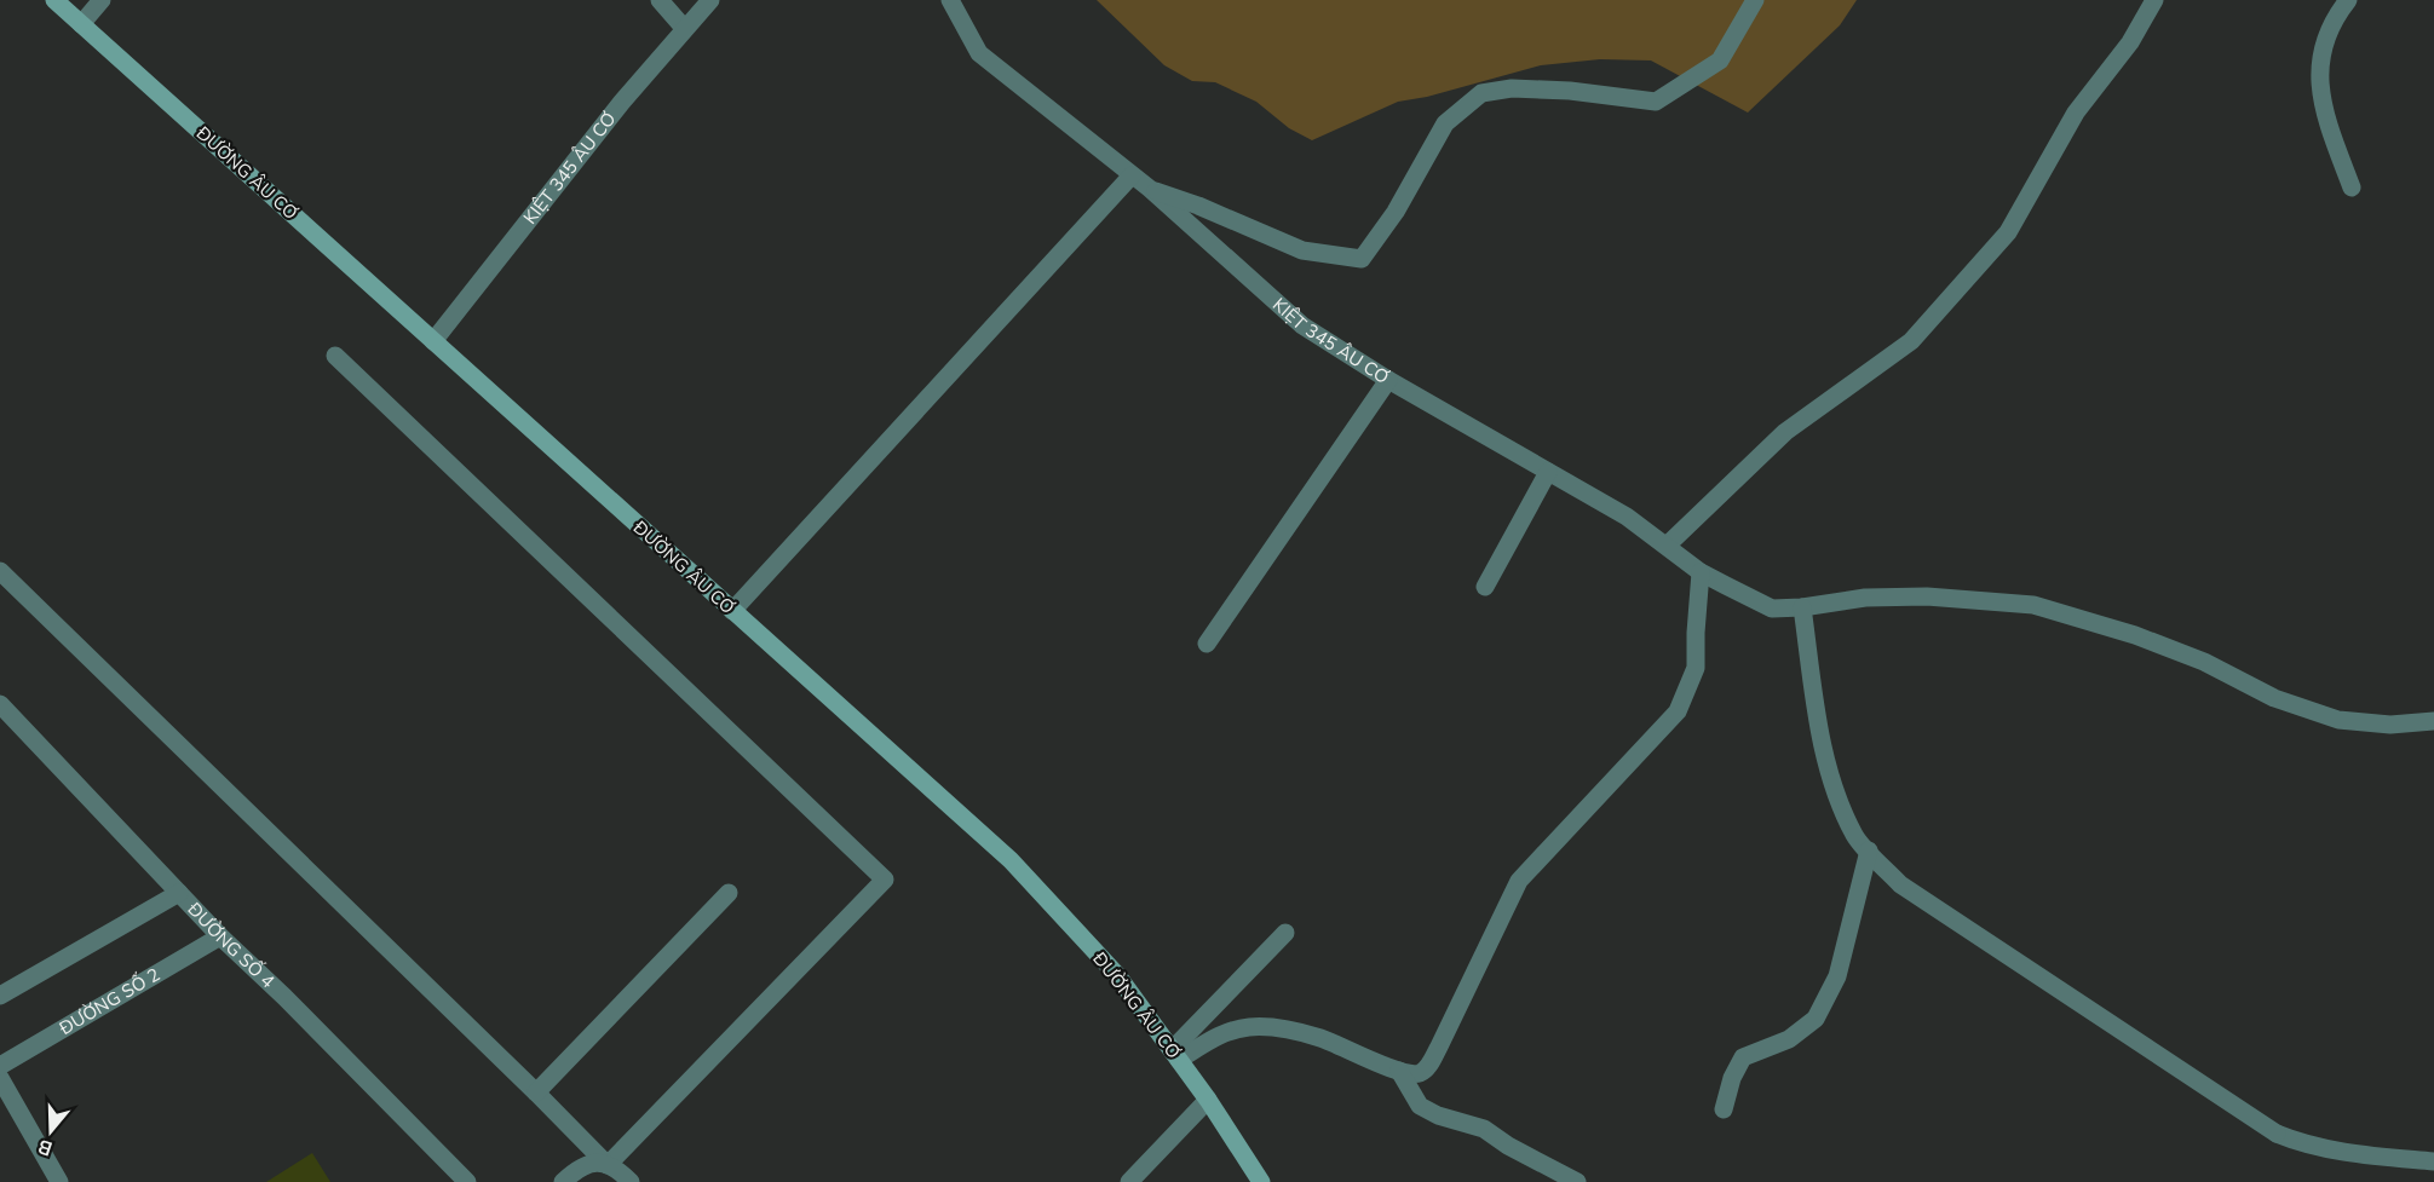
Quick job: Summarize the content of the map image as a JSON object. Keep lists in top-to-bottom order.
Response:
{
  "streets": {
    "main road": ["ĐƯỜNG ÂU CƠ"],
    "street": ["KIỆT 345 ÂU CƠ", "ĐƯỜNG SỐ 4", "ĐƯỜNG SỐ 2"]
  },
  "crossings": [
    ["KIỆT 345 ÂU CƠ", "ĐƯỜNG ÂU CƠ"],
    ["ĐƯỜNG SỐ 4", "ĐƯỜNG SỐ 2"]
  ],
  "north": "bottom"
}
